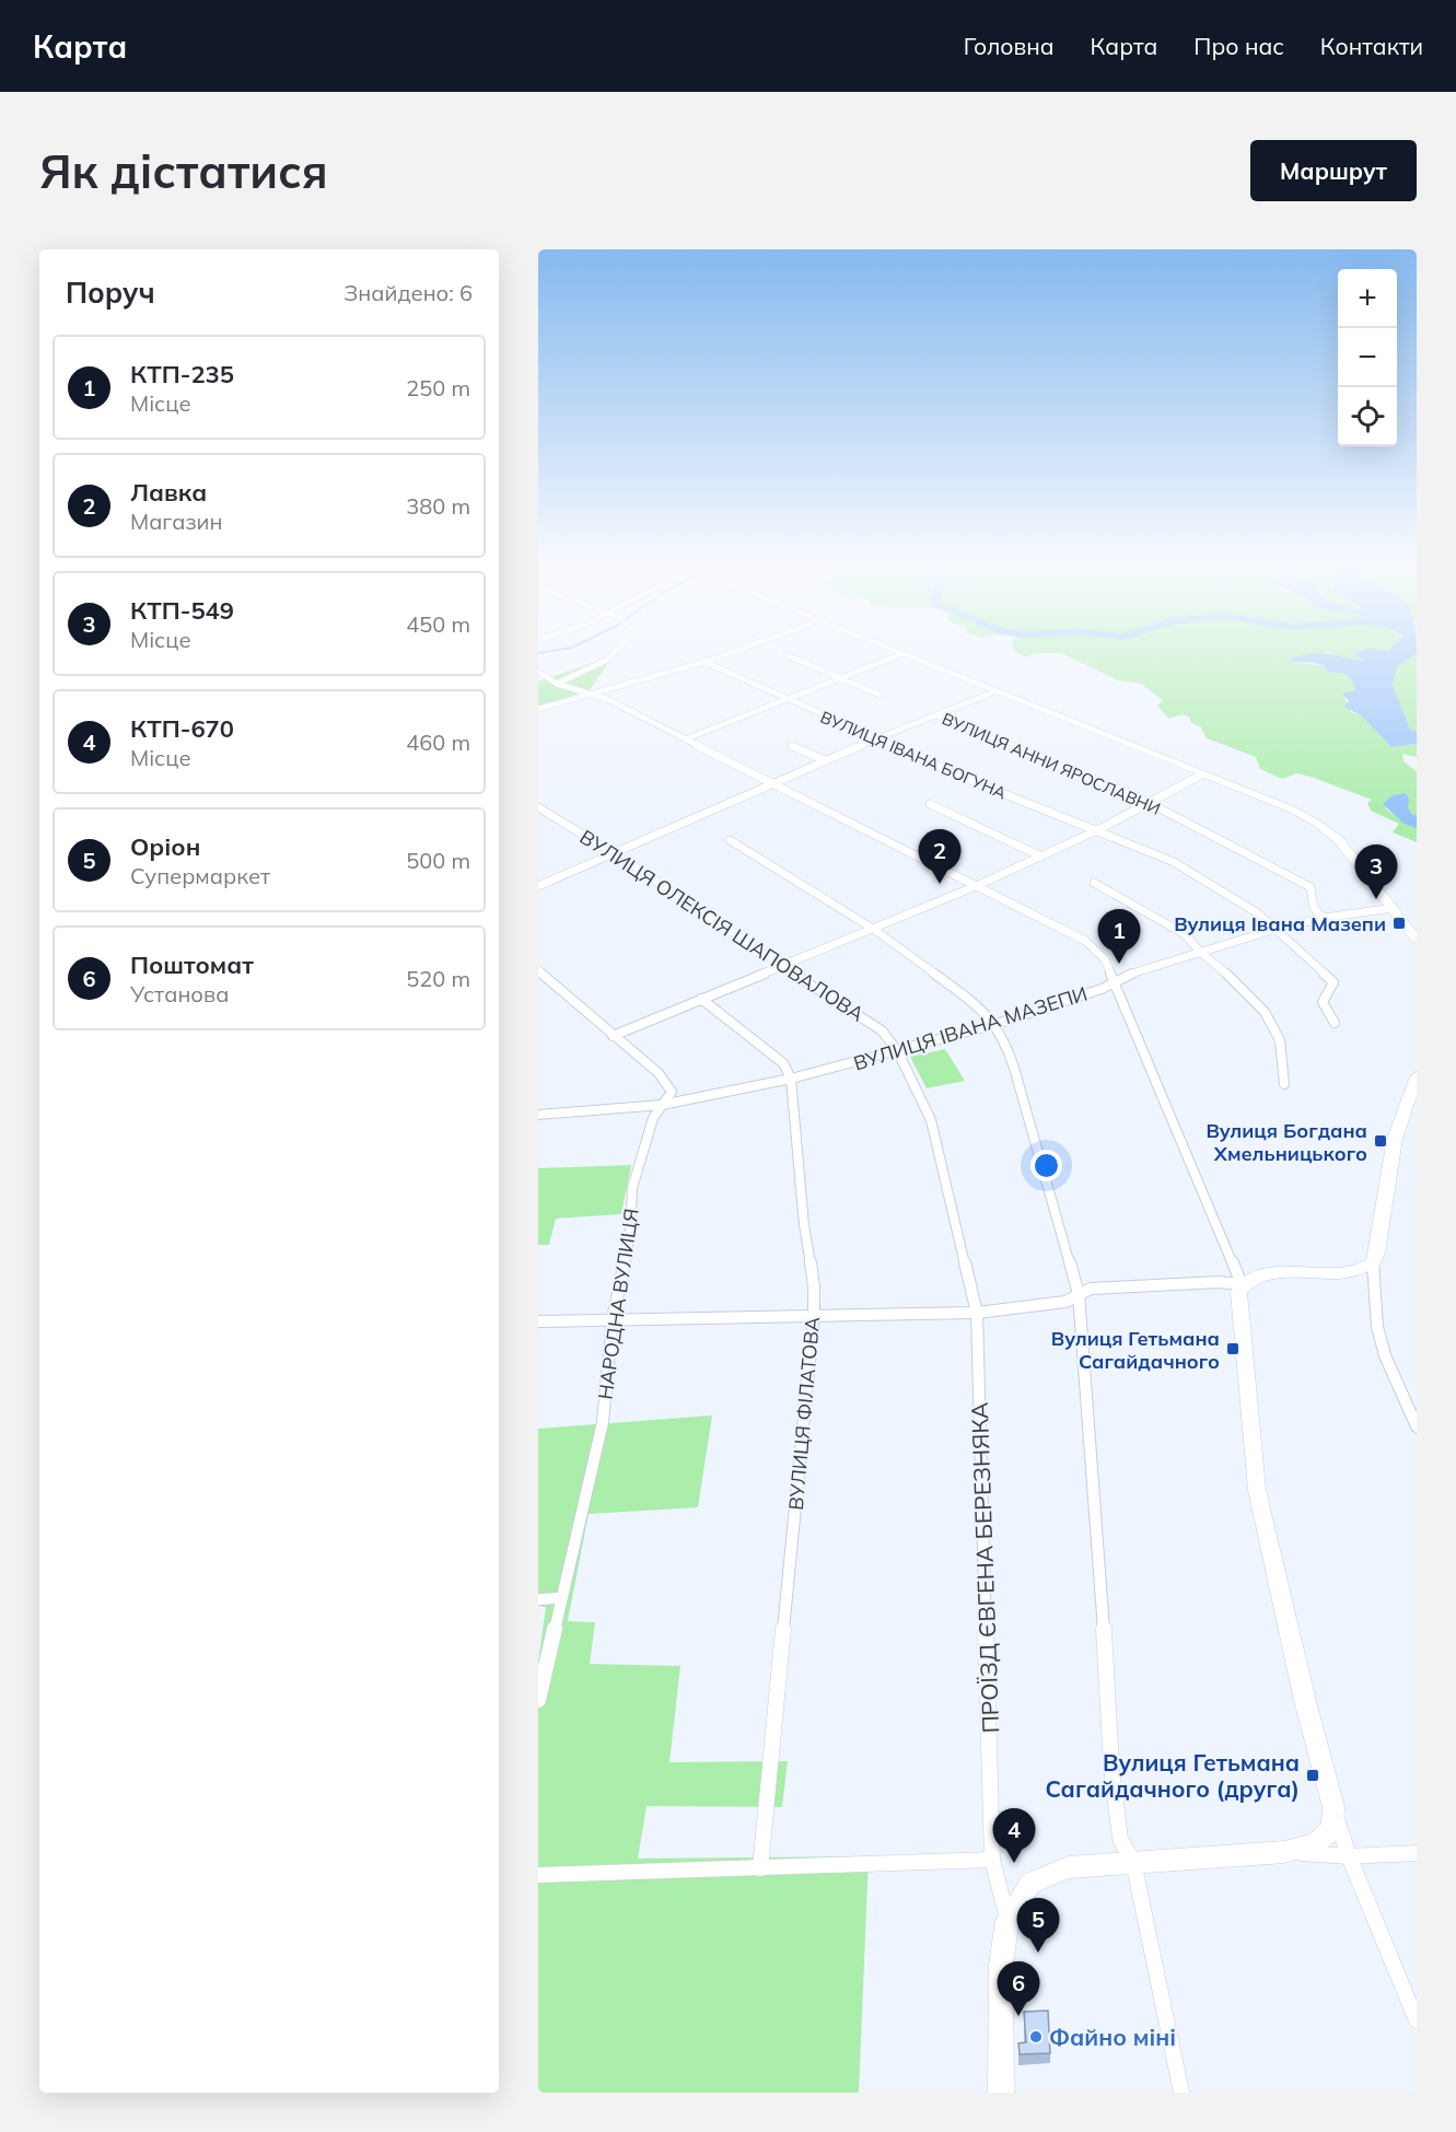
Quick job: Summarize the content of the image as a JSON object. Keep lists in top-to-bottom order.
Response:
{
  "streets": {
    "street": [
      "ВУЛИЦЯ ІВАНА БОГУНА",
      "ВУЛИЦЯ АННИ ЯРОСЛАВНИ",
      "ВУЛИЦЯ ОЛЕКСІЯ ШАПОВАЛОВА",
      "ВУЛИЦЯ ІВАНА МАЗЕПИ",
      "НАРОДНА ВУЛИЦЯ",
      "ВУЛИЦЯ ФІЛАТОВА",
      "ПРОЇЗД ЄВГЕНА БЕРЕЗНЯКА"
    ]
  },
  "crossings": [
    ["ВУЛИЦЯ ІВАНА БОГУНА", "ВУЛИЦЯ ІВАНА МАЗЕПИ"],
    ["ВУЛИЦЯ АННИ ЯРОСЛАВНИ", "ВУЛИЦЯ ІВАНА МАЗЕПИ"],
    ["ВУЛИЦЯ ОЛЕКСІЯ ШАПОВАЛОВА", "ВУЛИЦЯ ІВАНА МАЗЕПИ"],
    ["ВУЛИЦЯ ОЛЕКСІЯ ШАПОВАЛОВА", "ПРОЇЗД ЄВГЕНА БЕРЕЗНЯКА"],
    ["ВУЛИЦЯ ІВАНА МАЗЕПИ", "НАРОДНА ВУЛИЦЯ"],
    ["ВУЛИЦЯ ІВАНА МАЗЕПИ", "ВУЛИЦЯ ФІЛАТОВА"],
    ["ВУЛИЦЯ ІВАНА МАЗЕПИ", "ПРОЇЗД ЄВГЕНА БЕРЕЗНЯКА"]
  ],
  "places": {
    "transit": [
      "Вулиця Івана Мазепи",
      "Вулиця Богдана Хмельницького",
      "Вулиця Гетьмана Сагайдачного",
      "Вулиця Гетьмана Сагайдачного (друга)"
    ],
    "other": ["Файно міні"]
  },
  "page": {
    "header": "Карта",
    "nav": [
      "Головна",
      "Карта",
      "Про нас",
      "Контакти"
    ],
    "buttons": "Маршрут",
    "title": "Як дістатися",
    "heading": ["Поруч", "Знайдено: 6"],
    "map_buttons": ["+", "−"],
    "list": [
      {
        "mark": "1",
        "name": "КТП-235",
        "note": "Місце",
        "value": "250 m"
      },
      {
        "mark": "2",
        "name": "Лавка",
        "note": "Магазин",
        "value": "380 m"
      },
      {
        "mark": "3",
        "name": "КТП-549",
        "note": "Місце",
        "value": "450 m"
      },
      {
        "mark": "4",
        "name": "КТП-670",
        "note": "Місце",
        "value": "460 m"
      },
      {
        "mark": "5",
        "name": "Оріон",
        "note": "Супермаркет",
        "value": "500 m"
      },
      {
        "mark": "6",
        "name": "Поштомат",
        "note": "Установа",
        "value": "520 m"
      }
    ],
    "pins": [
      "2",
      "3",
      "1",
      "4",
      "5",
      "6"
    ]
  }
}
